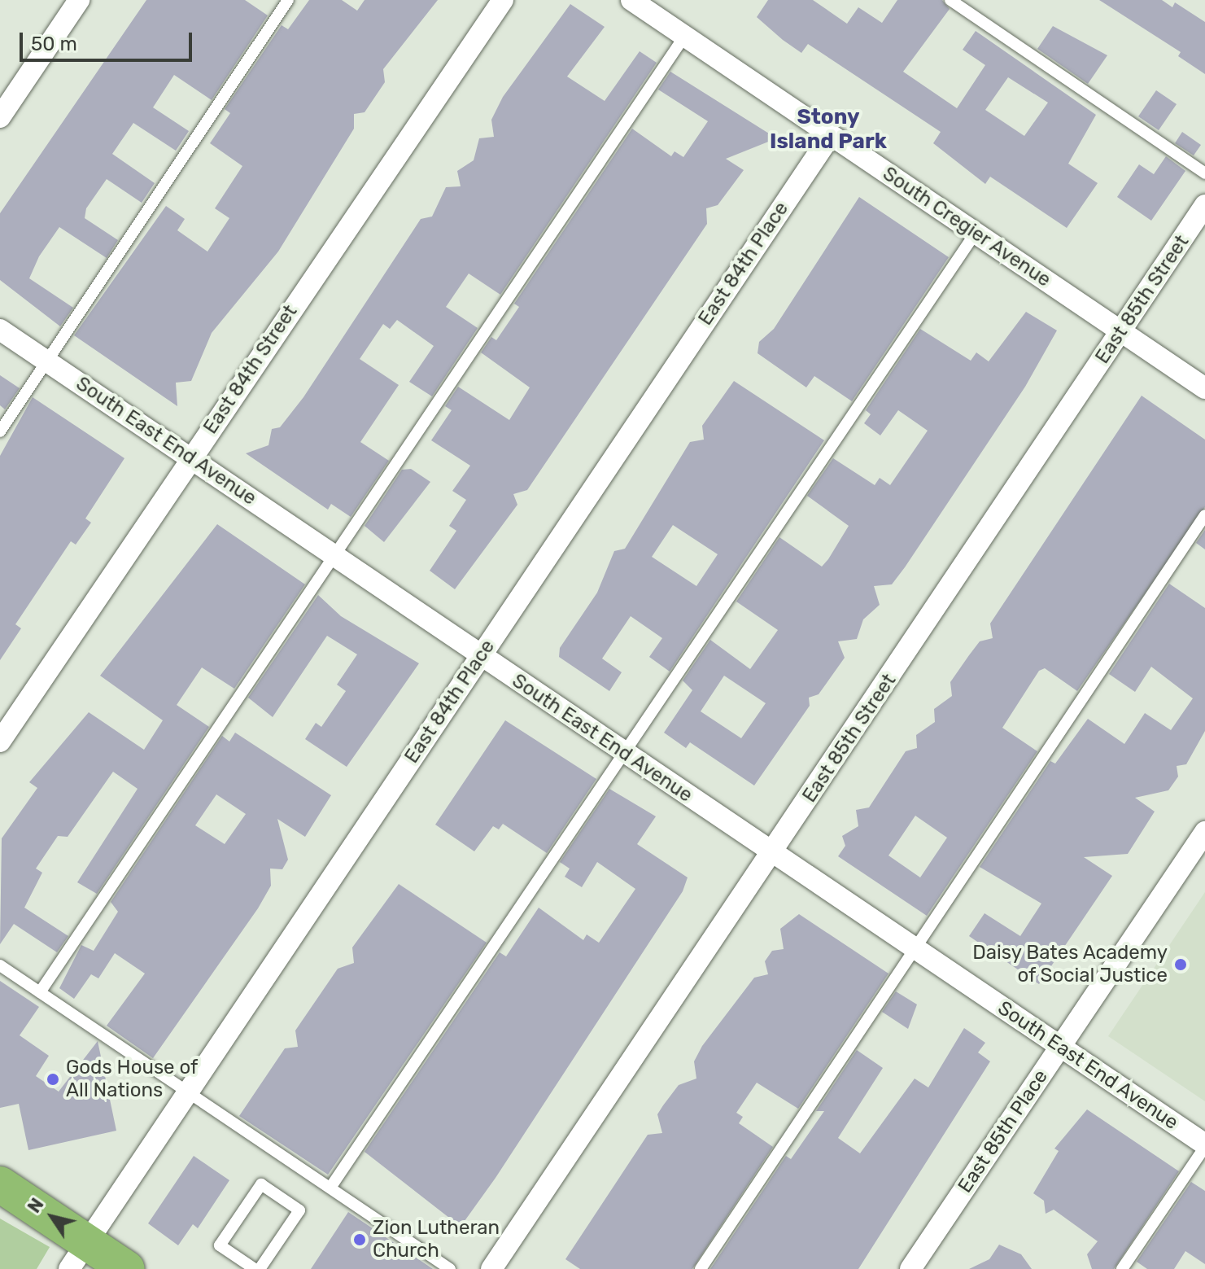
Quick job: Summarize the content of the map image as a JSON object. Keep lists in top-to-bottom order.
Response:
{
  "streets": {
    "street": [
      "South Cregier Avenue",
      "East 84th Place",
      "East 85th Street",
      "East 84th Street",
      "South East End Avenue",
      "East 85th Place"
    ]
  },
  "crossings": [
    ["South Cregier Avenue", "East 84th Place"],
    ["South Cregier Avenue", "East 85th Street"],
    ["East 84th Place", "South East End Avenue"],
    ["East 85th Street", "South East End Avenue"],
    ["East 84th Street", "South East End Avenue"],
    ["South East End Avenue", "East 85th Place"]
  ],
  "districts": ["Stony Island Park"],
  "places": ["Daisy Bates Academy of Social Justice", "Gods House of All Nations", "Zion Lutheran Church"],
  "scale_bar": "50 m",
  "north": "top left"
}
